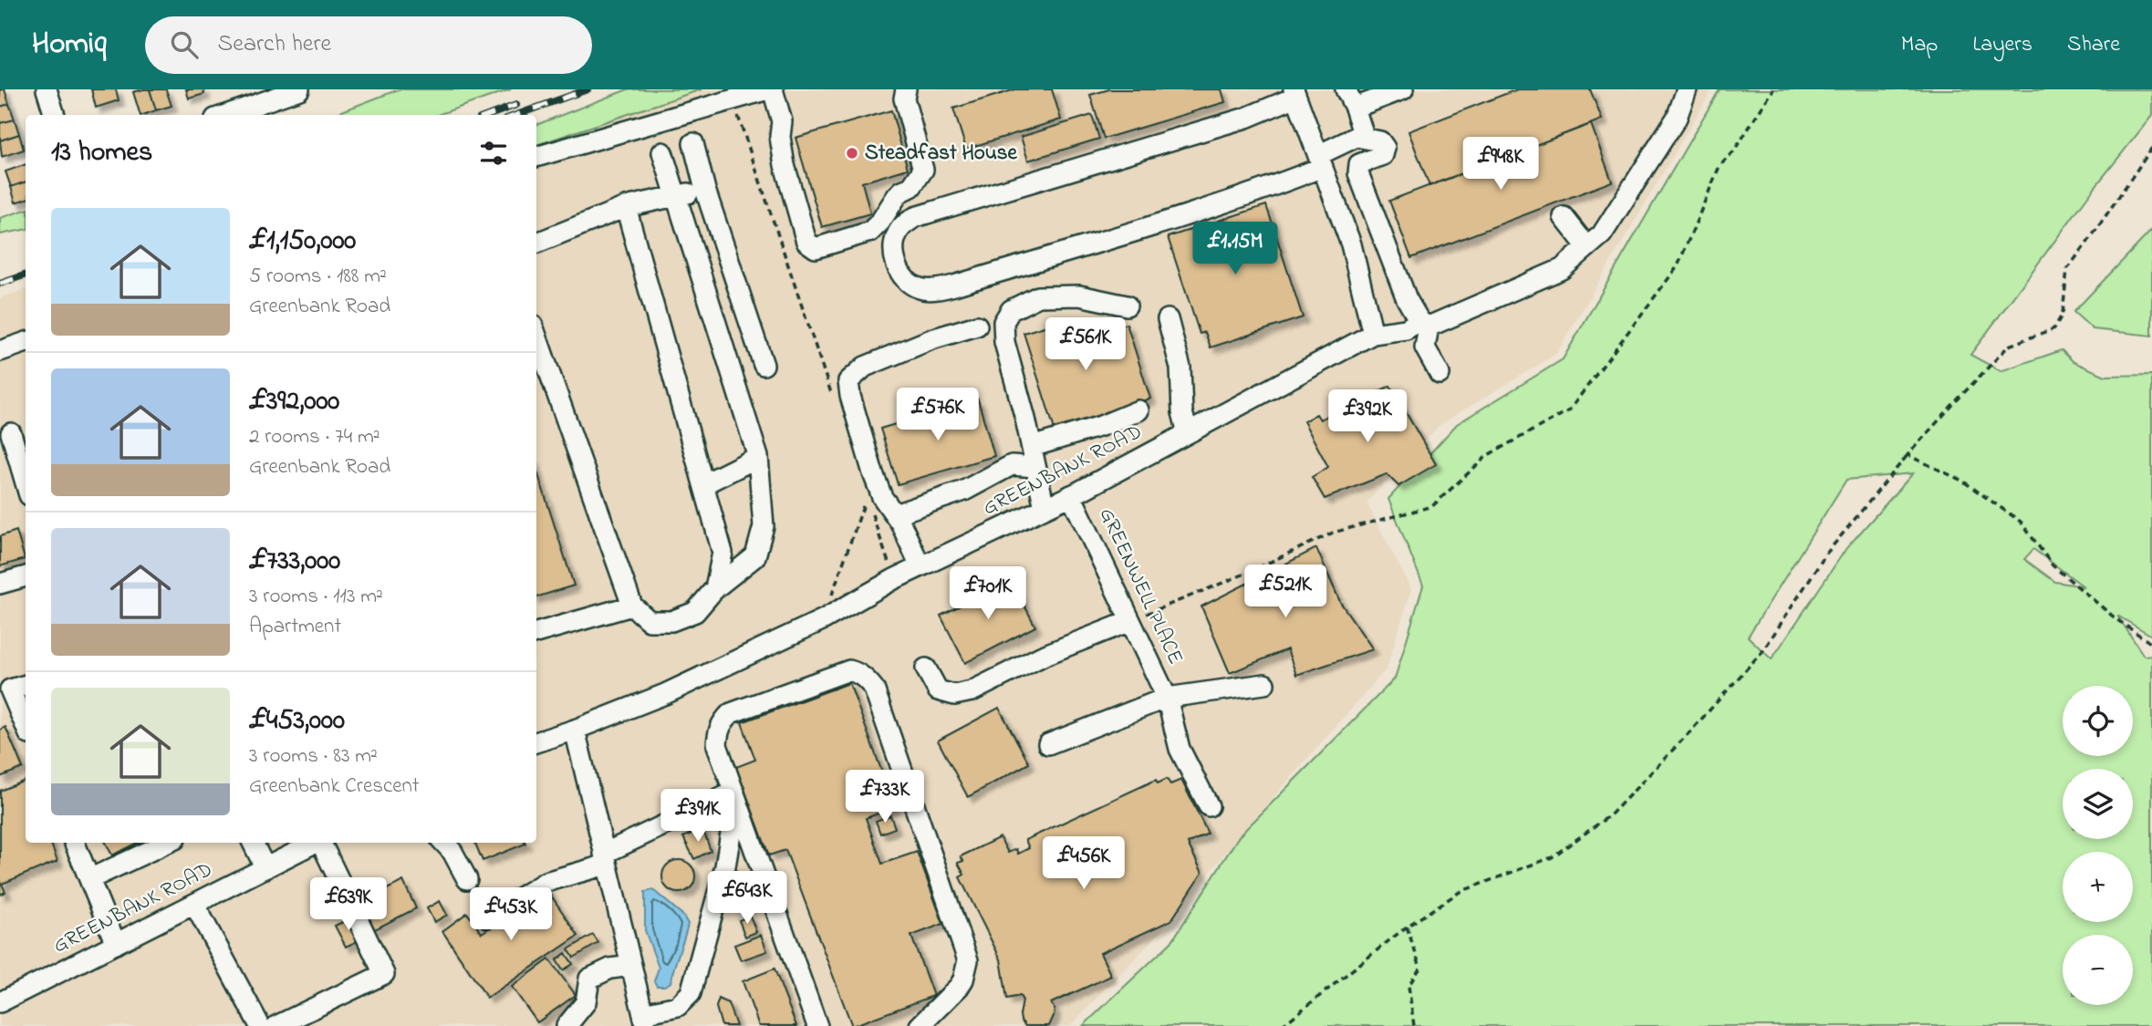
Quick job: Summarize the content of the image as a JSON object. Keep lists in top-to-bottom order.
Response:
{
  "streets": {
    "street": ["GREENBANK ROAD", "GREENWELL PLACE"]
  },
  "crossings": [
    ["GREENBANK ROAD", "GREENWELL PLACE"]
  ],
  "places": ["Steadfast House"],
  "page": {
    "header": "Homiq",
    "search": "Search here",
    "nav": ["Map", "Layers", "Share"],
    "heading": "13 homes",
    "price": [
      "£948K",
      "£1.15M",
      "£561K",
      "£576K",
      "£392K",
      "£521K",
      "£701K",
      "£733K",
      "£391K",
      "£456K",
      "£643K",
      "£639K",
      "£453K"
    ],
    "list": [
      {
        "name": "£1,150,000",
        "note": "5 rooms · 188 m² · Greenbank Road"
      },
      {
        "name": "£392,000",
        "note": "2 rooms · 74 m² · Greenbank Road"
      },
      {
        "name": "£733,000",
        "note": "3 rooms · 113 m² · Apartment"
      },
      {
        "name": "£453,000",
        "note": "3 rooms · 83 m² · Greenbank Crescent"
      }
    ],
    "map_buttons": ["+", "−"]
  }
}
